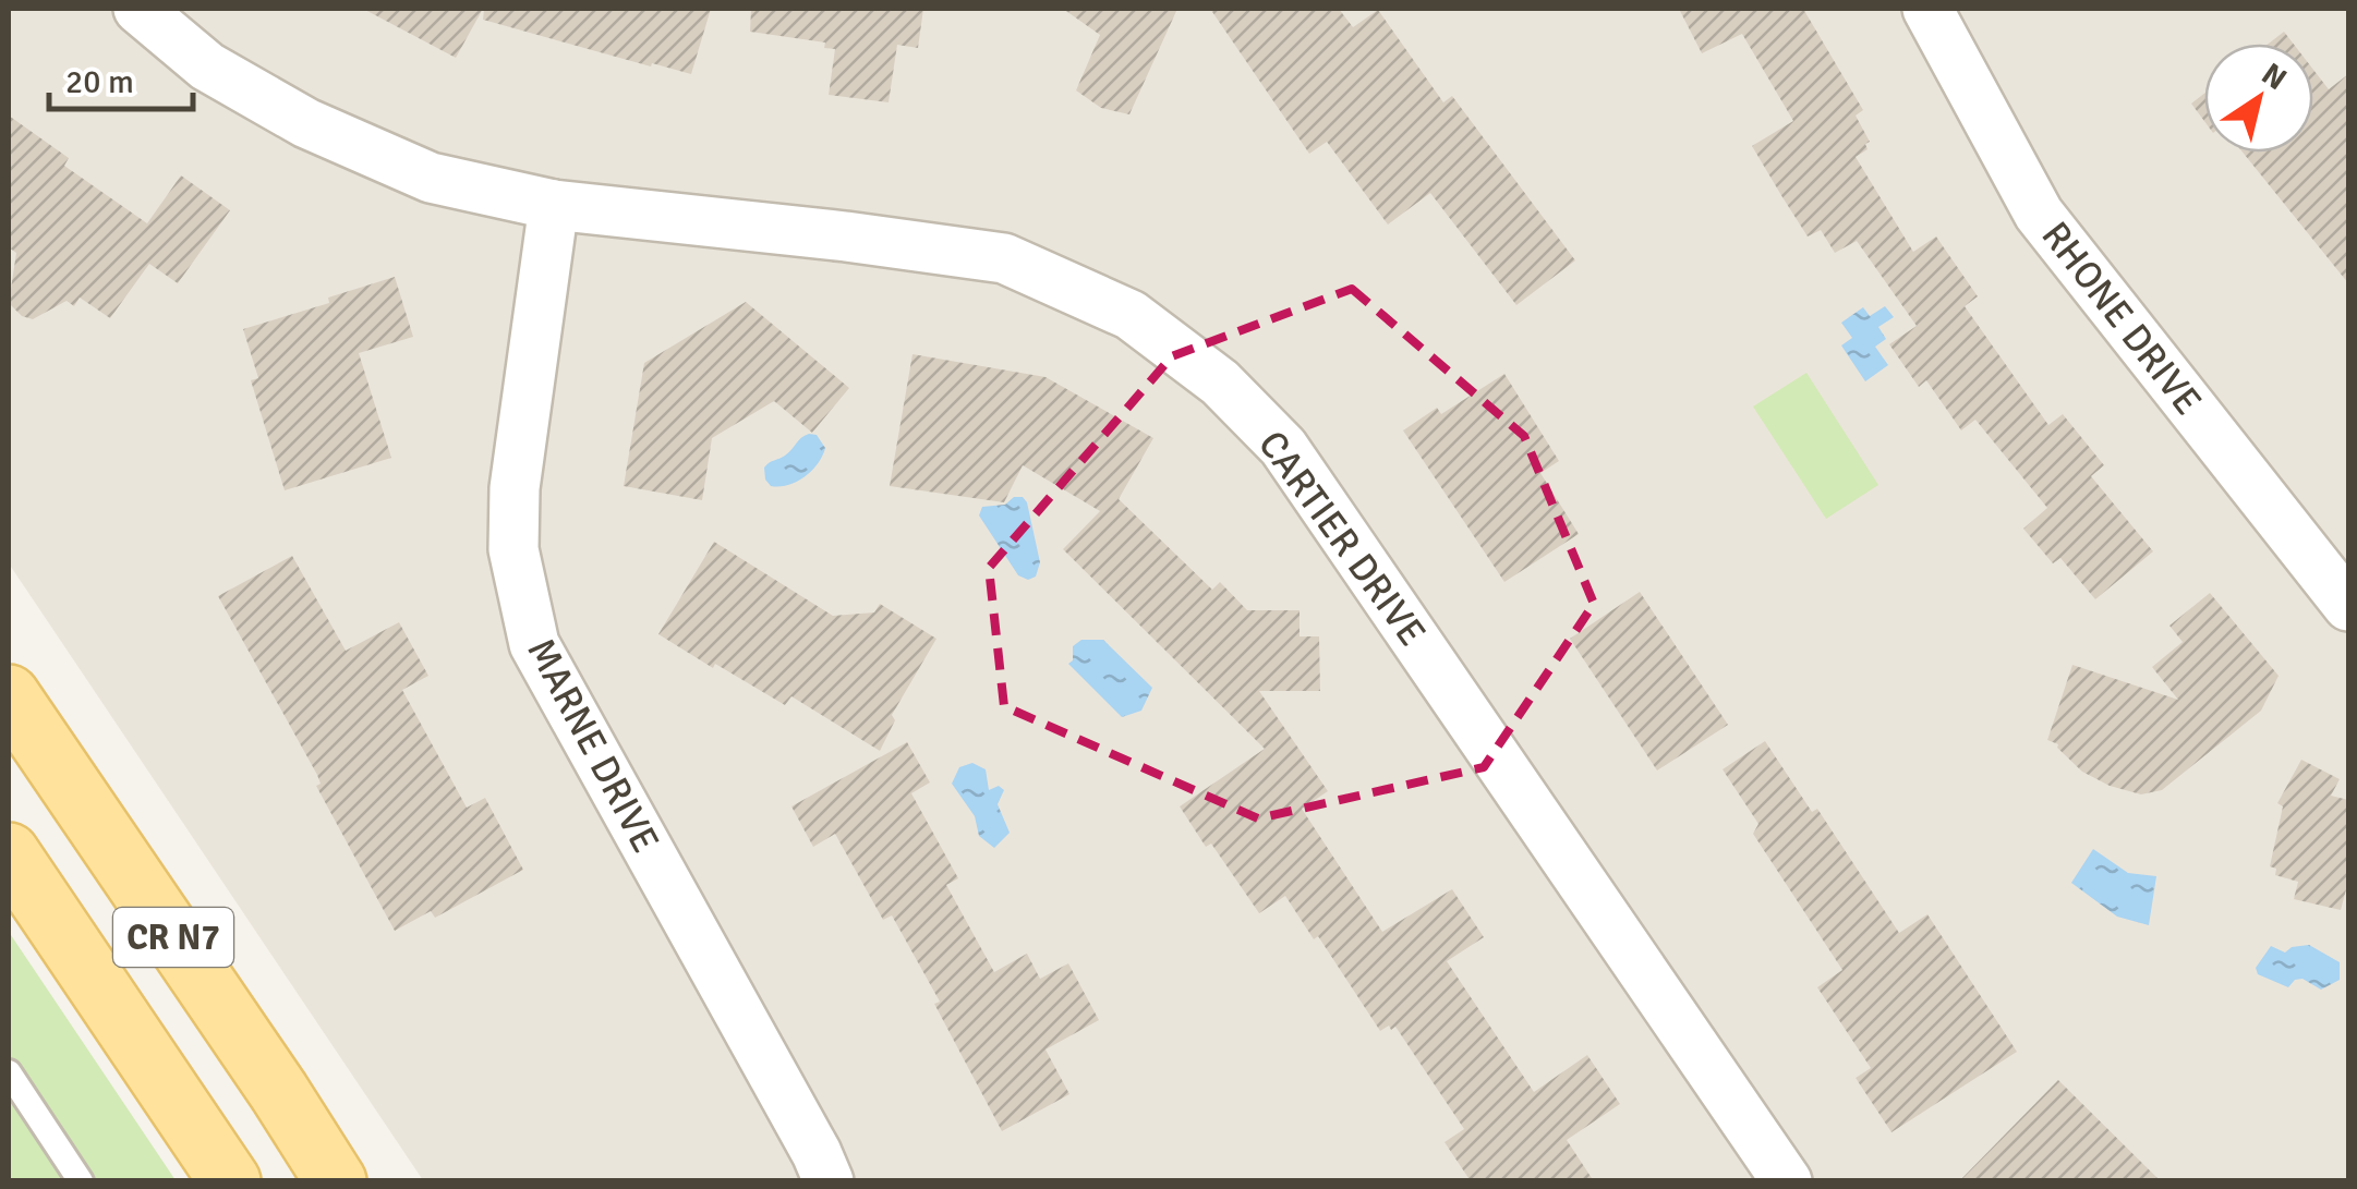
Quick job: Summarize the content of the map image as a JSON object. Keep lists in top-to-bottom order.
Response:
{
  "streets": {
    "main road": ["CR N7"],
    "street": ["RHONE DRIVE", "CARTIER DRIVE", "MARNE DRIVE"]
  },
  "crossings": [
    ["CARTIER DRIVE", "MARNE DRIVE"]
  ],
  "scale_bar": "20 m",
  "north": "top right"
}
